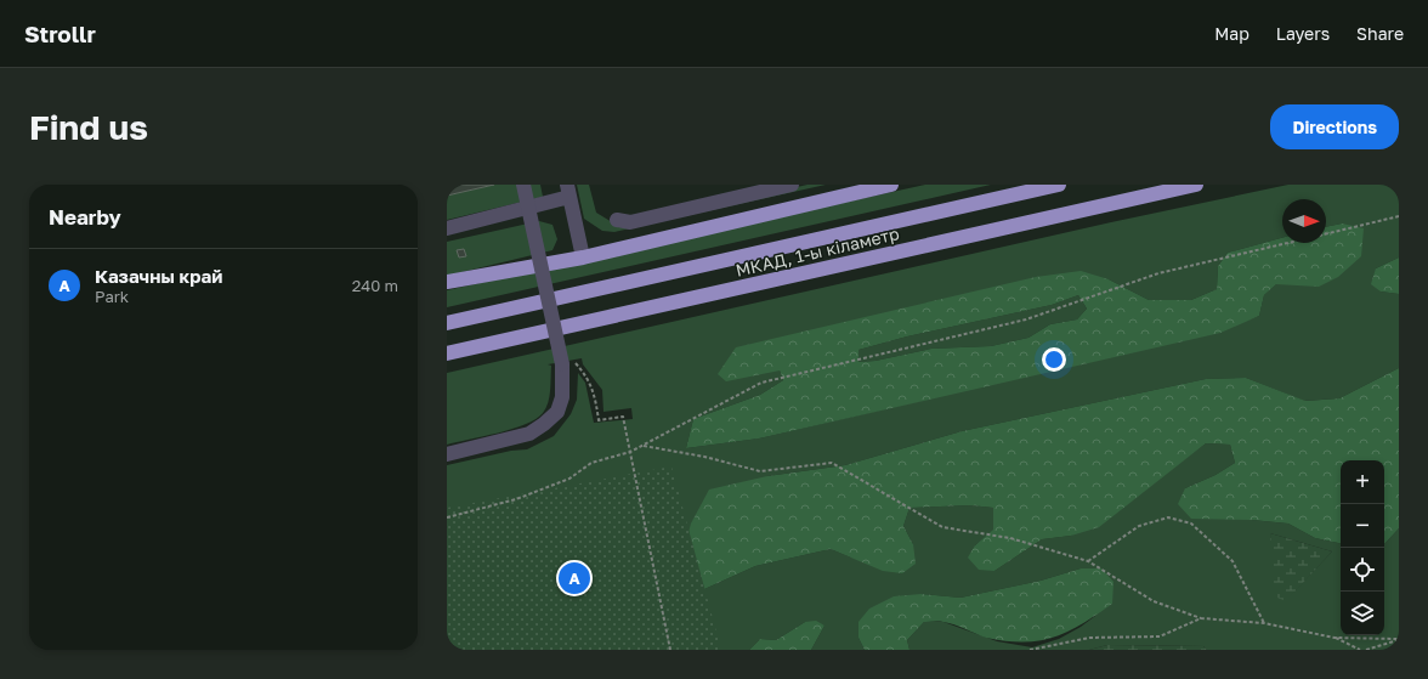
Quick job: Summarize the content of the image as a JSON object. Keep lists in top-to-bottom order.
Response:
{
  "streets": {
    "highway": ["МКАД, 1-ы кіламетр"]
  },
  "north": "right",
  "page": {
    "header": "Strollr",
    "nav": ["Map", "Layers", "Share"],
    "buttons": "Directions",
    "title": "Find us",
    "heading": "Nearby",
    "list": [
      {
        "mark": "A",
        "name": "Казачны край",
        "note": "Park",
        "value": "240 m"
      }
    ],
    "map_buttons": ["+", "−"],
    "pins": "A"
  }
}
